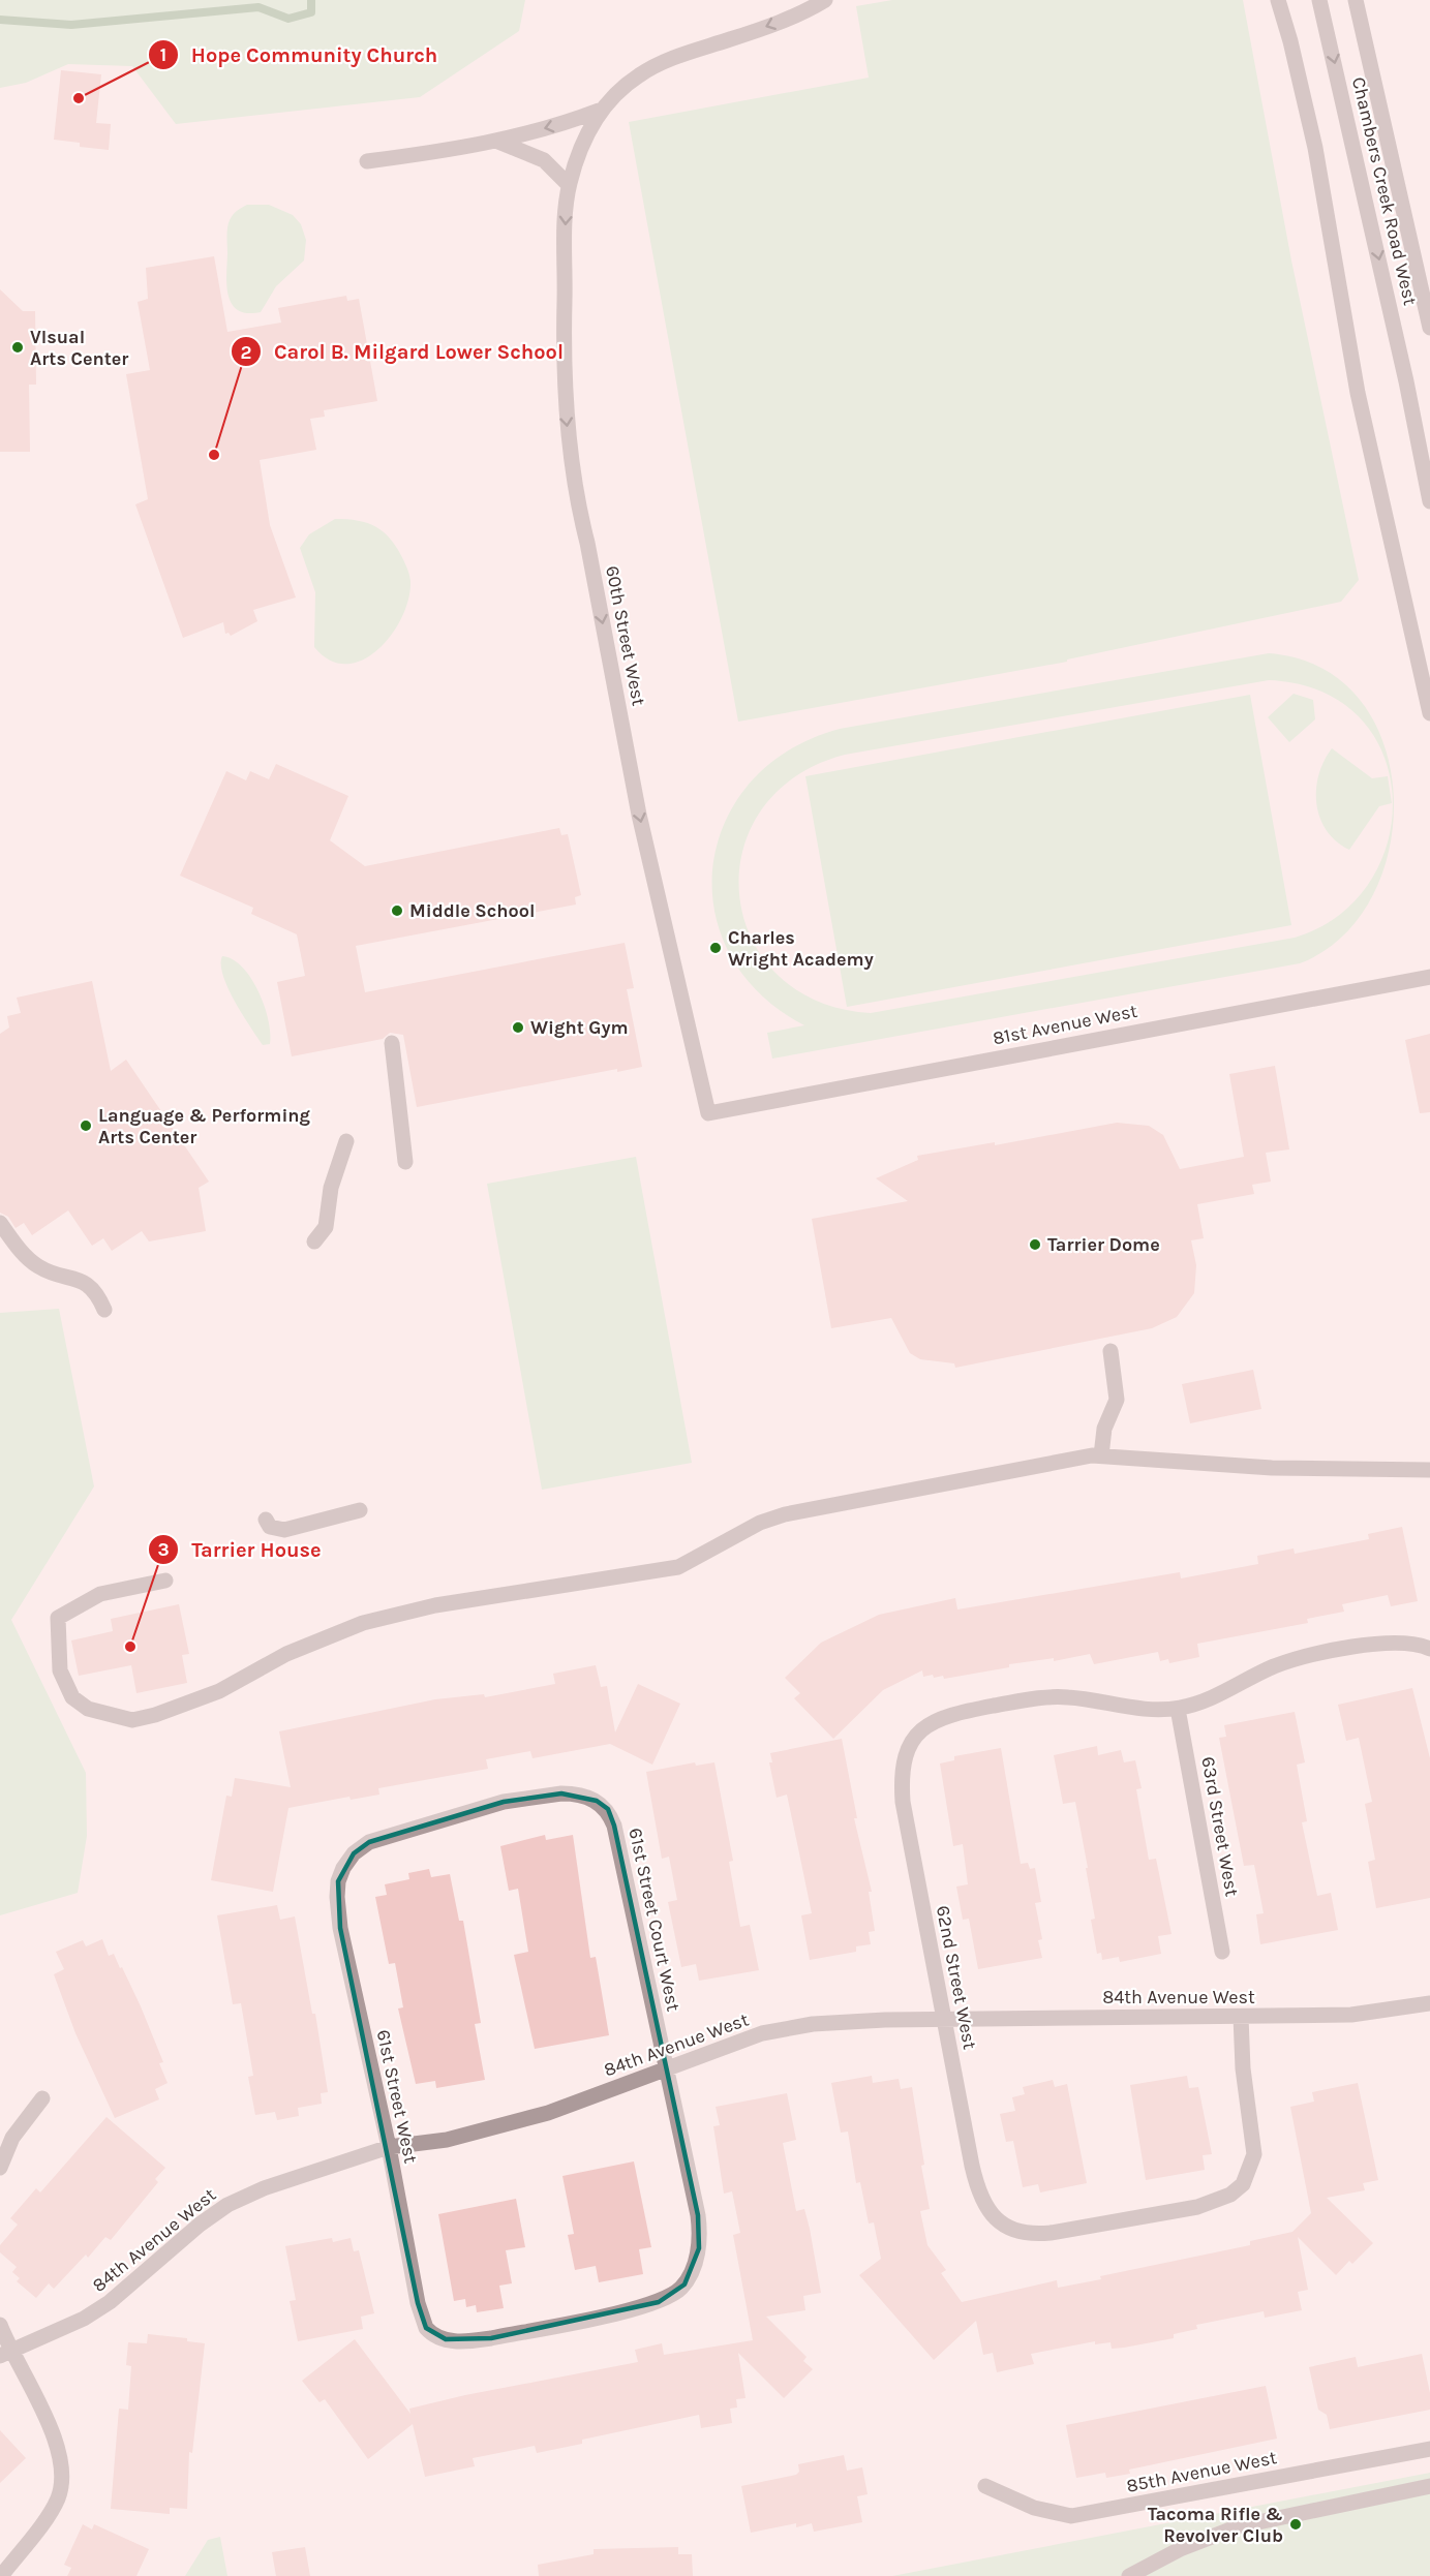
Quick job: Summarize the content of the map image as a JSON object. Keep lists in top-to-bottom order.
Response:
{
  "streets": {
    "street": [
      "Chambers Creek Road West",
      "60th Street West",
      "81st Avenue West",
      "63rd Street West",
      "61st Street Court West",
      "62nd Street West",
      "84th Avenue West",
      "61st Street West",
      "85th Avenue West"
    ]
  },
  "crossings": [
    ["60th Street West", "81st Avenue West"],
    ["63rd Street West", "62nd Street West"],
    ["61st Street Court West", "84th Avenue West"],
    ["61st Street Court West", "61st Street West"],
    ["62nd Street West", "84th Avenue West"],
    ["84th Avenue West", "61st Street West"]
  ],
  "one_way": ["60th Street West"],
  "places": [
    "Hope Community Church",
    "VIsual Arts Center",
    "Carol B. Milgard Lower School",
    "Middle School",
    "Charles Wright Academy",
    "Wight Gym",
    "Language & Performing Arts Center",
    "Tarrier Dome",
    "Tarrier House",
    "Tacoma Rifle & Revolver Club"
  ]
}
